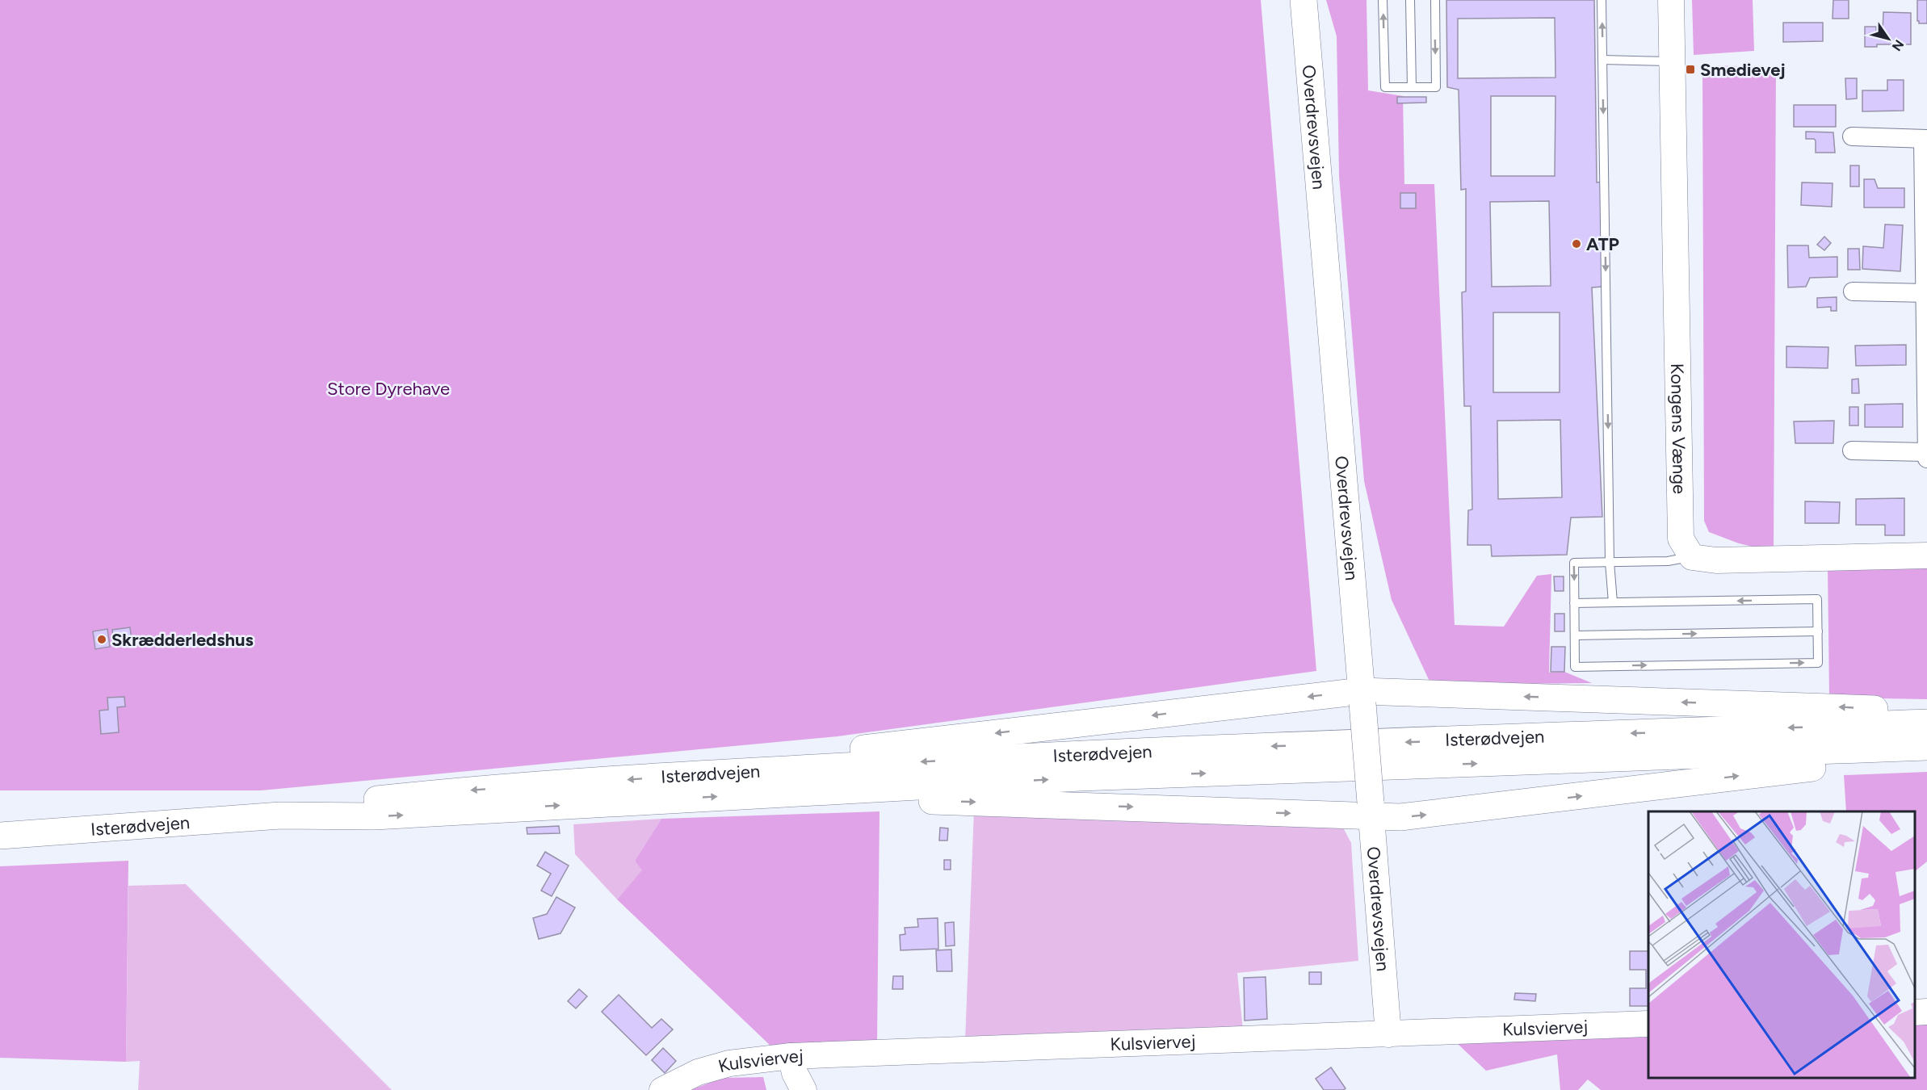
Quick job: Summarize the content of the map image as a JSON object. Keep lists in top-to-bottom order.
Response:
{
  "streets": {
    "main road": ["Overdrevsvejen", "Isterødvejen"],
    "street": ["Kongens Vænge", "Kulsviervej"]
  },
  "crossings": [
    ["Overdrevsvejen", "Kulsviervej"]
  ],
  "parks": ["Store Dyrehave"],
  "places": {
    "transit": ["Smedievej"],
    "other": ["ATP", "Skrædderledshus"]
  },
  "north": "bottom right"
}
